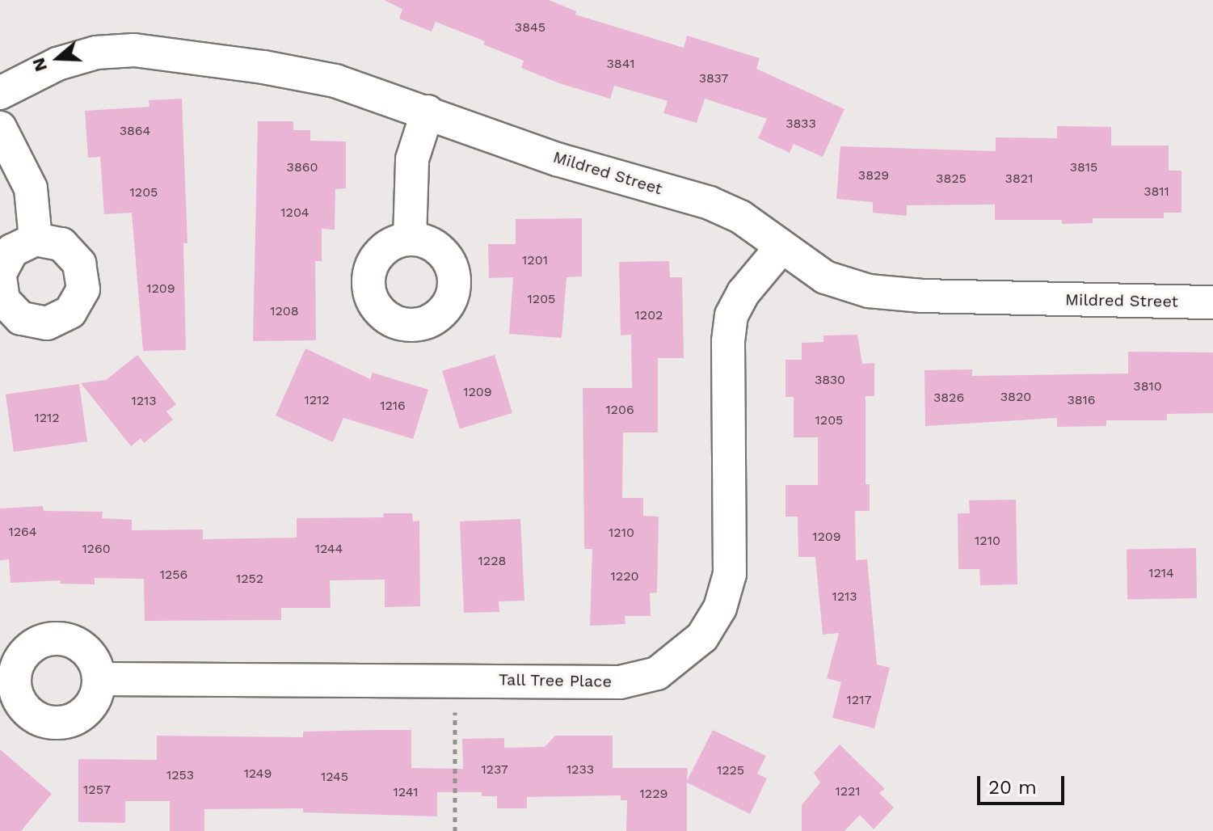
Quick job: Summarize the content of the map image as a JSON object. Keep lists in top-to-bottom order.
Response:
{
  "streets": {
    "street": ["Mildred Street", "Tall Tree Place"]
  },
  "crossings": [
    ["Mildred Street", "Tall Tree Place"]
  ],
  "house_numbers": [
    "3845",
    "3841",
    "3837",
    "3833",
    "3864",
    "3860",
    "3815",
    "3829",
    "3825",
    "3821",
    "3811",
    "1205",
    "1204",
    "1201",
    "1209",
    "1205",
    "1208",
    "1202",
    "3830",
    "3810",
    "1209",
    "3820",
    "3826",
    "1212",
    "3816",
    "1213",
    "1216",
    "1206",
    "1212",
    "1205",
    "1264",
    "1210",
    "1209",
    "1210",
    "1260",
    "1244",
    "1228",
    "1214",
    "1256",
    "1220",
    "1252",
    "1213",
    "1217",
    "1237",
    "1233",
    "1225",
    "1249",
    "1253",
    "1245",
    "1257",
    "1221",
    "1241",
    "1229"
  ],
  "scale_bar": "20 m",
  "north": "left"
}
